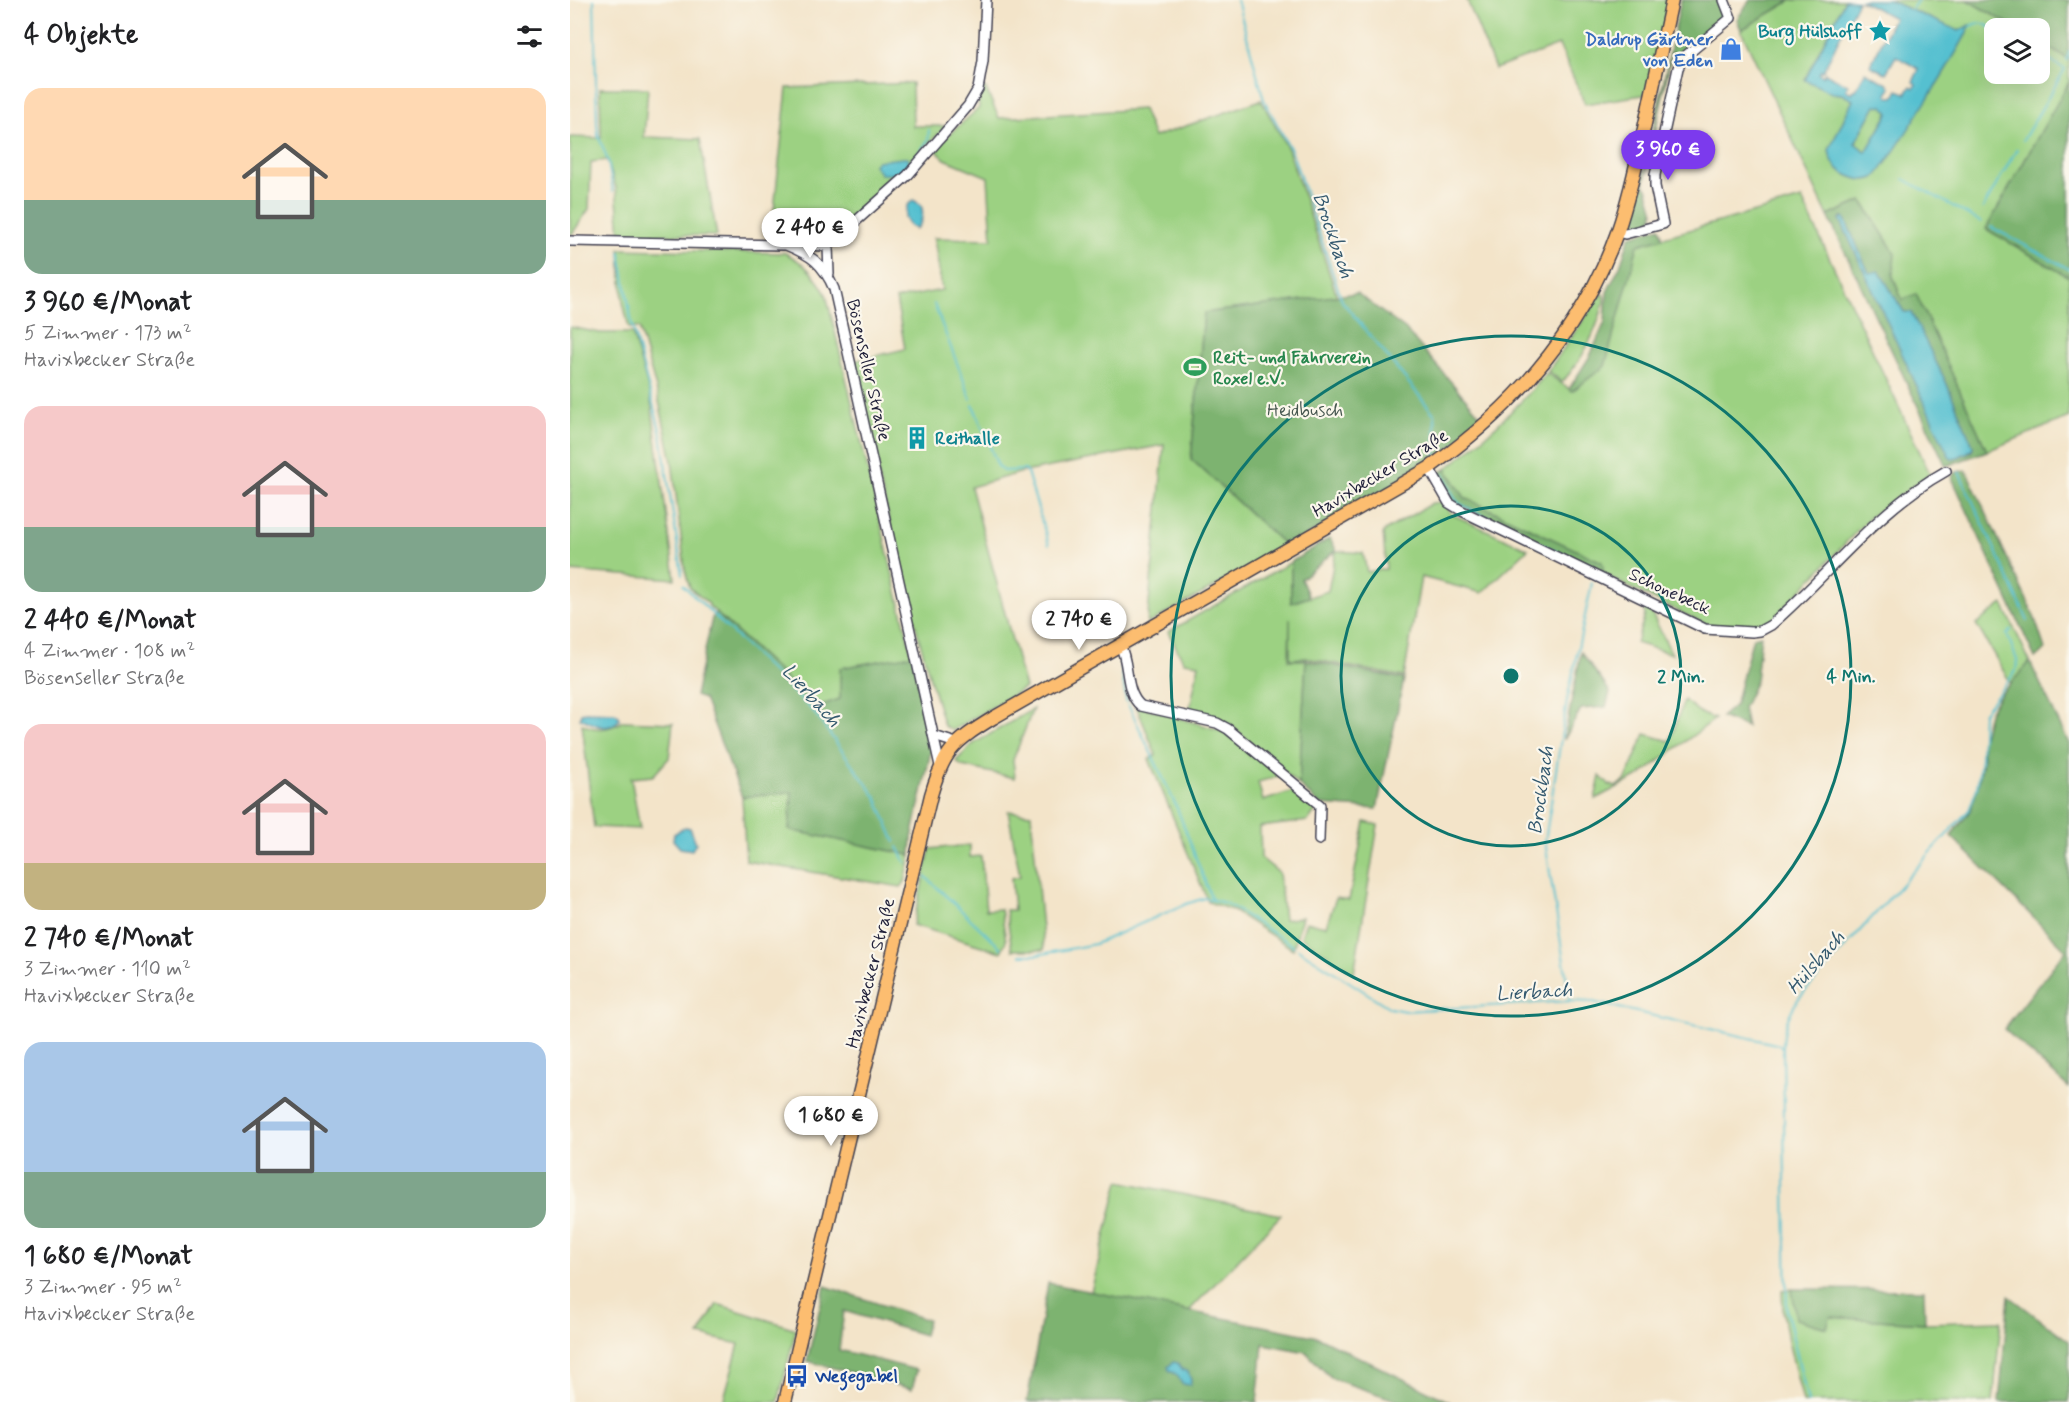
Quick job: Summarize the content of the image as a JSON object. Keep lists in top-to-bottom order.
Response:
{
  "streets": {
    "main road": ["Havixbecker Straße"],
    "street": ["Bösenseller Straße", "Schonebeck"]
  },
  "crossings": [
    ["Bösenseller Straße", "Havixbecker Straße"],
    ["Havixbecker Straße", "Schonebeck"]
  ],
  "water": ["Brockbach", "Lierbach", "Hülsbach"],
  "parks": ["Heidbusch"],
  "places": {
    "place": ["Burg Hülshoff"],
    "shop": ["Daldrup Gärtner von Eden"],
    "sports": ["Reit- und Fahrverein Roxel e.V."],
    "building": ["Reithalle"],
    "bus stop": ["Wegegabel"]
  },
  "page": {
    "heading": "4 Objekte",
    "list": [
      {
        "name": "3 960 €/Monat",
        "note": "5 Zimmer · 173 m² · Havixbecker Straße"
      },
      {
        "name": "2 440 €/Monat",
        "note": "4 Zimmer · 108 m² · Bösenseller Straße"
      },
      {
        "name": "2 740 €/Monat",
        "note": "3 Zimmer · 110 m² · Havixbecker Straße"
      },
      {
        "name": "1 680 €/Monat",
        "note": "3 Zimmer · 95 m² · Havixbecker Straße"
      }
    ],
    "price": [
      "3 960 €",
      "2 440 €",
      "2 740 €",
      "1 680 €"
    ]
  },
  "rings": ["2 Min.", "4 Min."]
}
